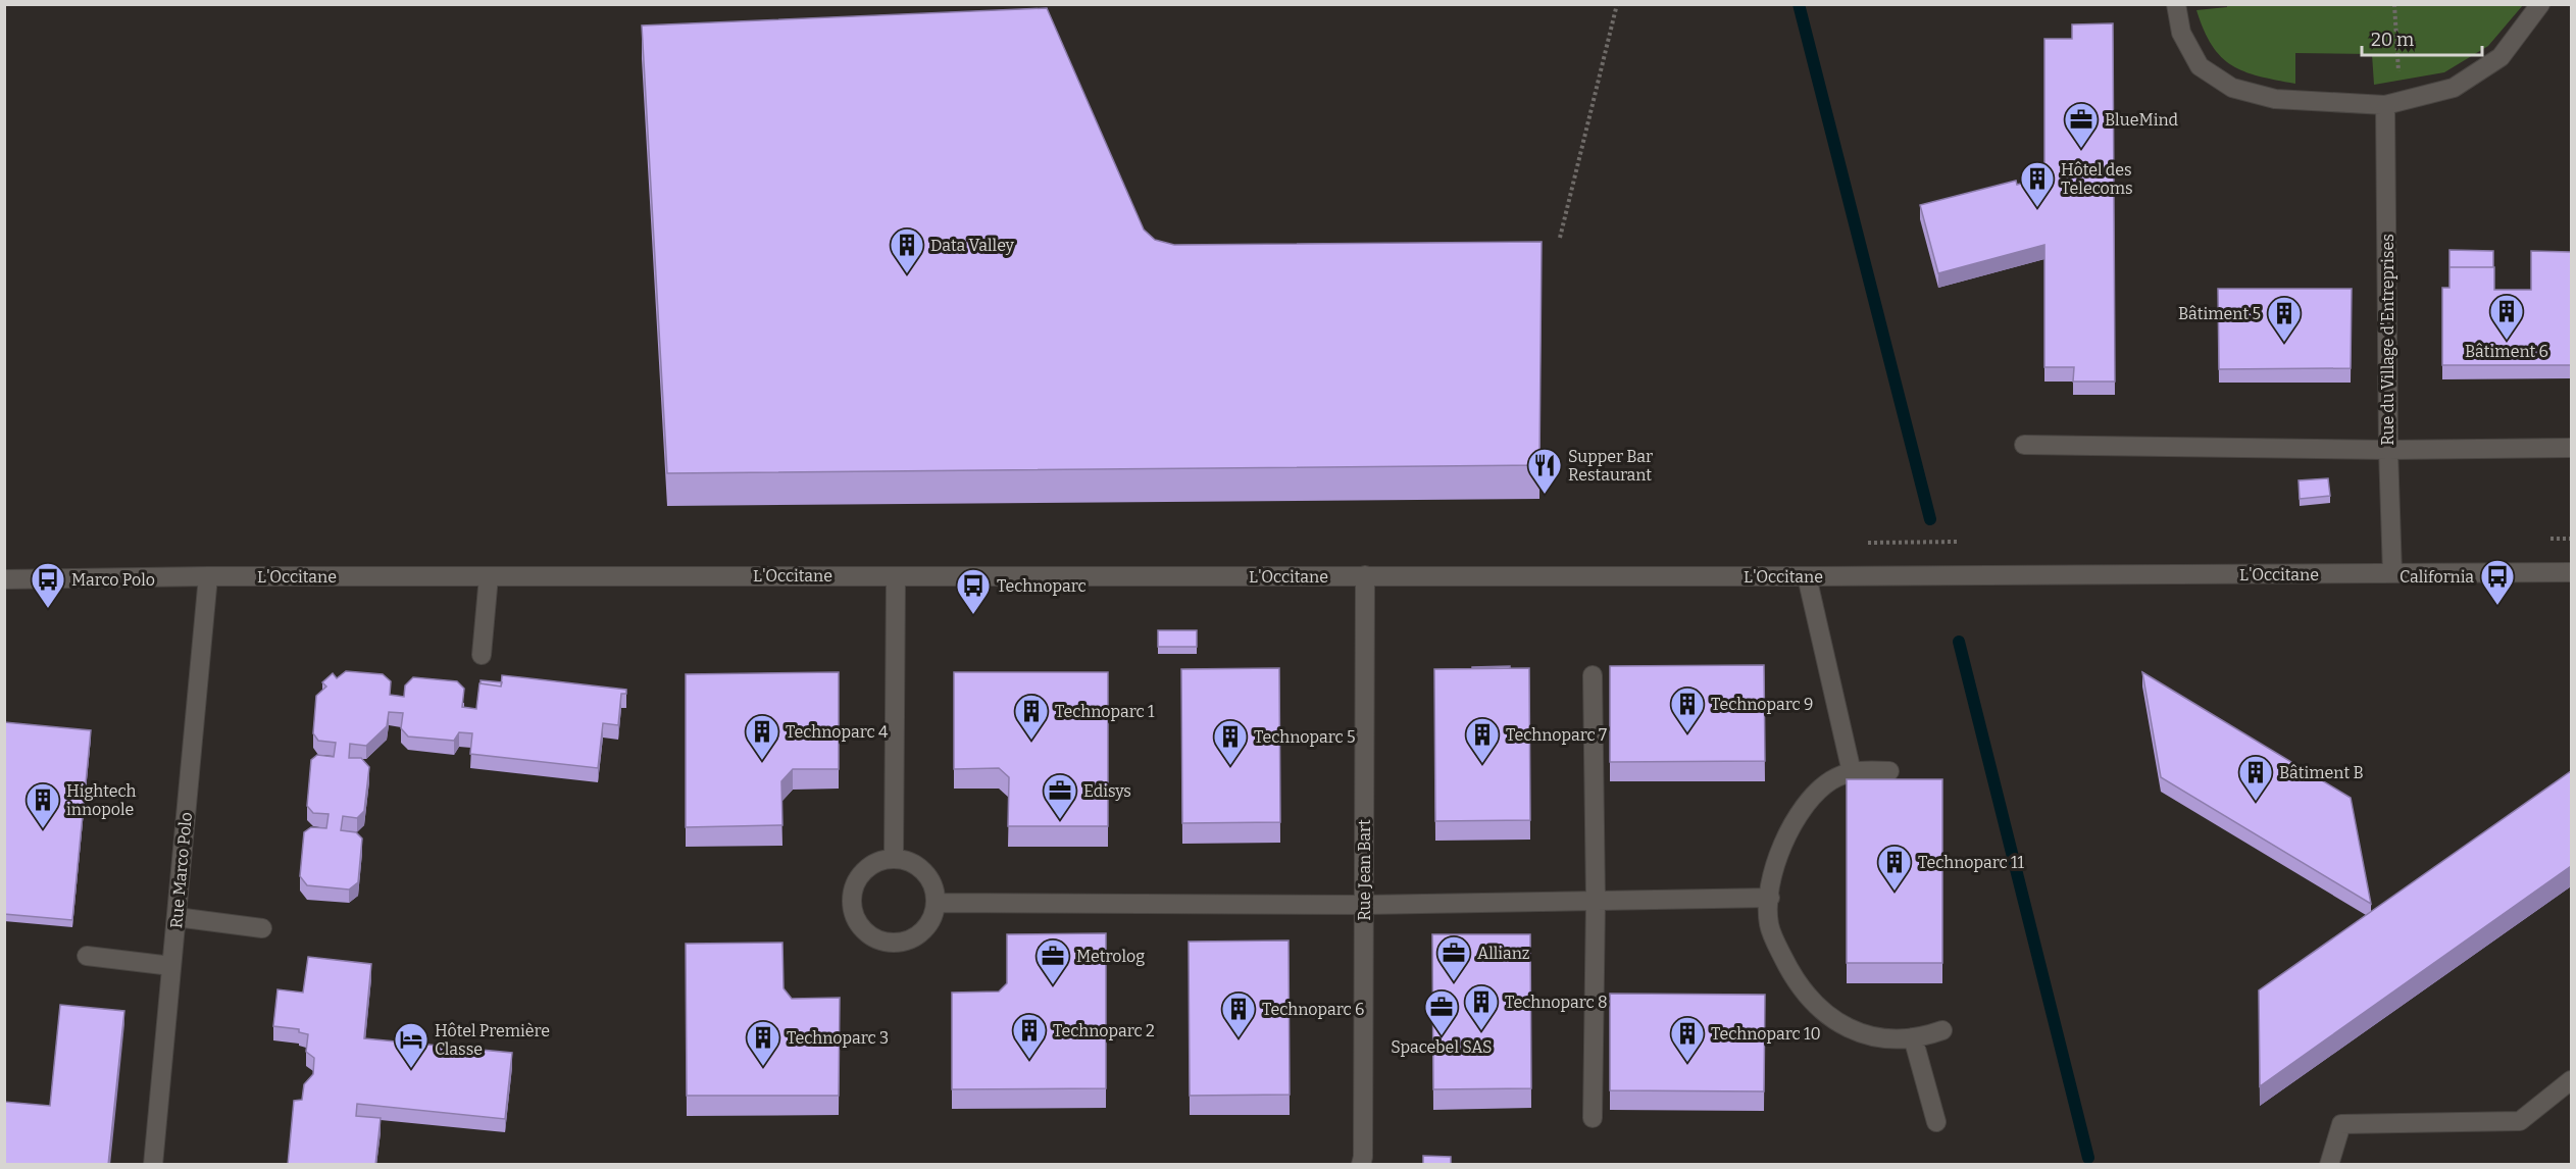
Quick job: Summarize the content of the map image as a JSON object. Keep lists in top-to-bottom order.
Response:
{
  "streets": {
    "street": [
      "Rue du Village d'Entreprises",
      "L'Occitane",
      "Rue Marco Polo",
      "Rue Jean Bart"
    ]
  },
  "crossings": [
    ["Rue du Village d'Entreprises", "L'Occitane"],
    ["L'Occitane", "Rue Marco Polo"],
    ["L'Occitane", "Rue Jean Bart"]
  ],
  "places": {
    "office": [
      "BlueMind",
      "Edisys",
      "Allianz",
      "Metrolog",
      "Spacebel SAS"
    ],
    "building": [
      "Hôtel des Telecoms",
      "Data Valley",
      "Bâtiment 6",
      "Bâtiment 5",
      "Technoparc 9",
      "Technoparc 1",
      "Technoparc 4",
      "Technoparc 7",
      "Technoparc 5",
      "Bâtiment B",
      "Hightech innopole",
      "Technoparc 11",
      "Technoparc 8",
      "Technoparc 6",
      "Technoparc 2",
      "Technoparc 10",
      "Technoparc 3"
    ],
    "restaurant": ["Supper Bar Restaurant"],
    "bus stop": ["California", "Marco Polo", "Technoparc"],
    "hotel": ["Hôtel Première Classe"]
  },
  "scale_bar": "20 m"
}
